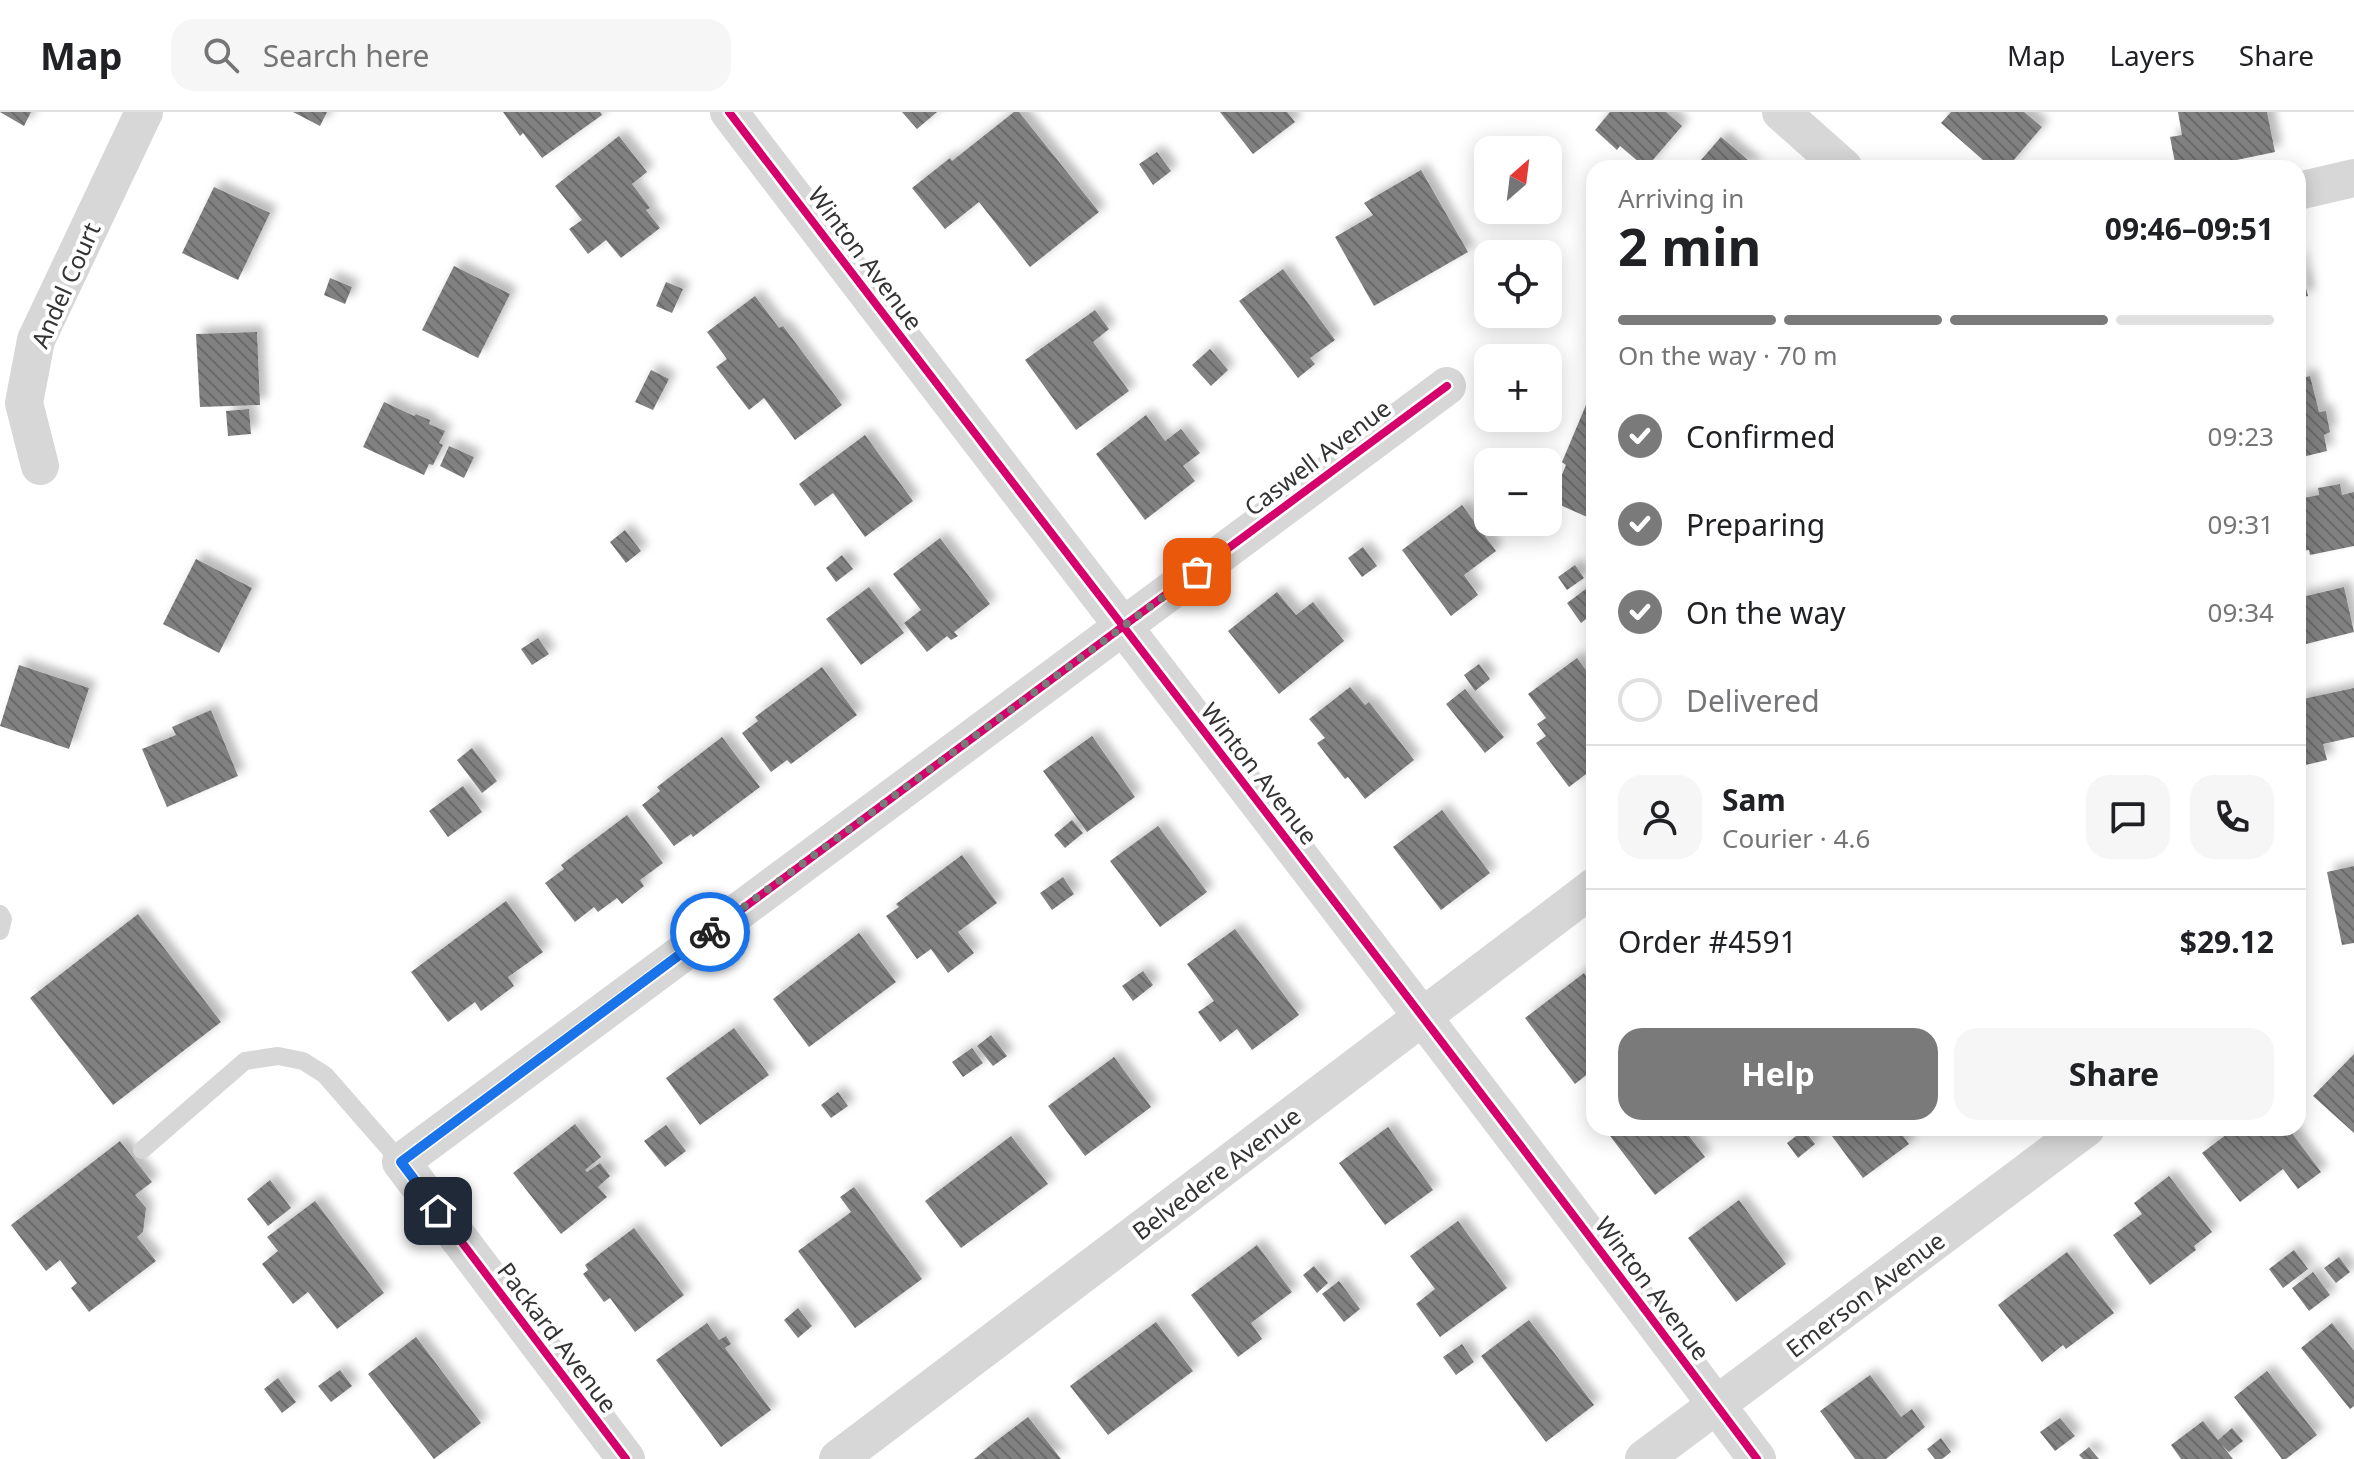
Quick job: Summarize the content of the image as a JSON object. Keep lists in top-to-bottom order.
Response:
{
  "streets": {
    "street": [
      "Winton Avenue",
      "Andel Court",
      "Caswell Avenue",
      "Belvedere Avenue",
      "Emerson Avenue",
      "Packard Avenue"
    ]
  },
  "crossings": [
    ["Winton Avenue", "Caswell Avenue"],
    ["Winton Avenue", "Belvedere Avenue"],
    ["Winton Avenue", "Emerson Avenue"],
    ["Caswell Avenue", "Packard Avenue"]
  ],
  "north": "top right",
  "page": {
    "header": "Map",
    "search": "Search here",
    "nav": ["Map", "Layers", "Share"],
    "map_buttons": ["+", "−"],
    "heading": ["2 min", "Arriving in", "09:46–09:51"],
    "panel": [
      "Sam",
      "Courier · 4.6",
      "Order #4591",
      "$29.12"
    ],
    "bar": "On the way · 70 m",
    "list": [
      ["Confirmed", "09:23"],
      ["Preparing", "09:31"],
      ["On the way", "09:34"],
      "Delivered"
    ],
    "buttons": ["Help", "Share"]
  }
}
